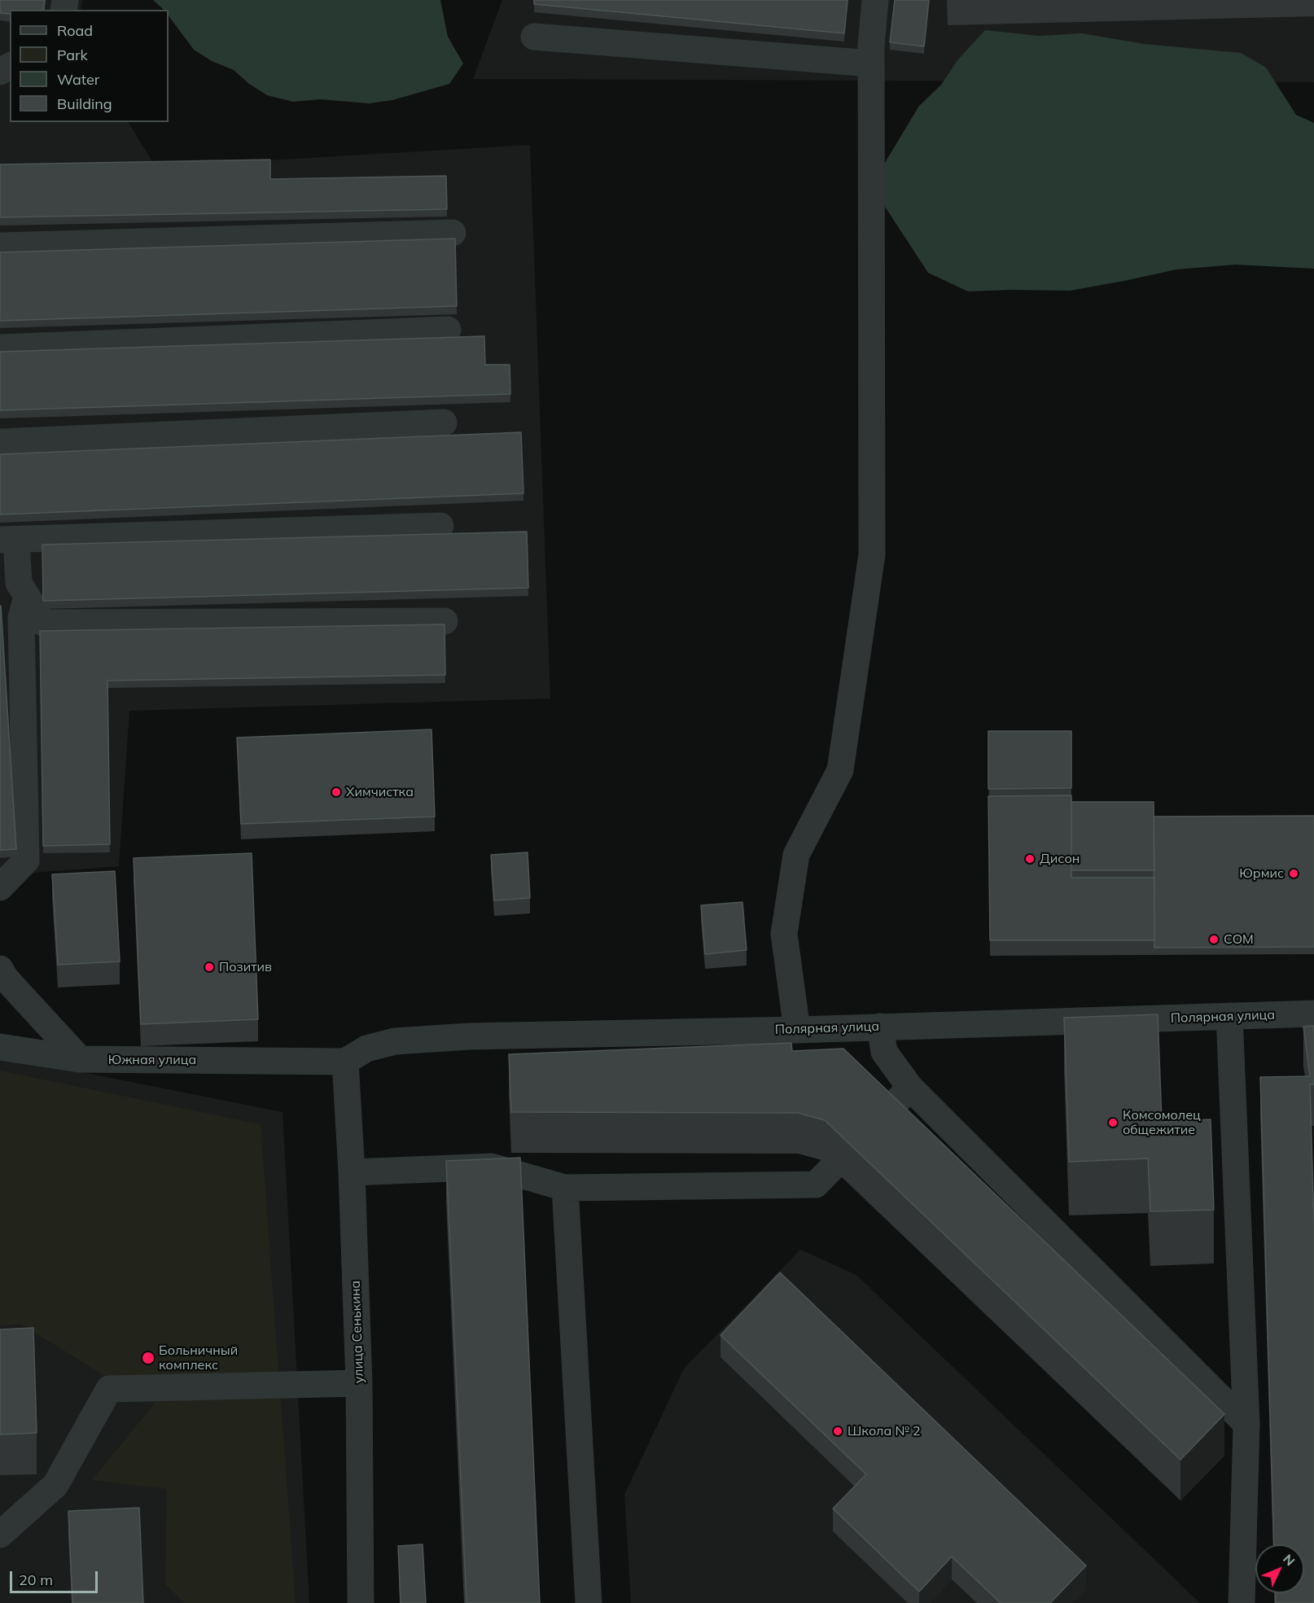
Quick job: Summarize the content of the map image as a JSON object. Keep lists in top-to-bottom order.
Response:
{
  "streets": {
    "street": ["Полярная улица", "Южная улица", "улица Сенькина"]
  },
  "crossings": [
    ["Полярная улица", "Южная улица"],
    ["Полярная улица", "улица Сенькина"],
    ["Южная улица", "улица Сенькина"]
  ],
  "places": [
    "Химчистка",
    "Дисон",
    "Юрмис",
    "СОМ",
    "Позитив",
    "Комсомолец общежитие",
    "Больничный комплекс",
    "Школа № 2"
  ],
  "legend": [
    "Road",
    "Park",
    "Water",
    "Building"
  ],
  "scale_bar": "20 m",
  "north": "top right"
}
